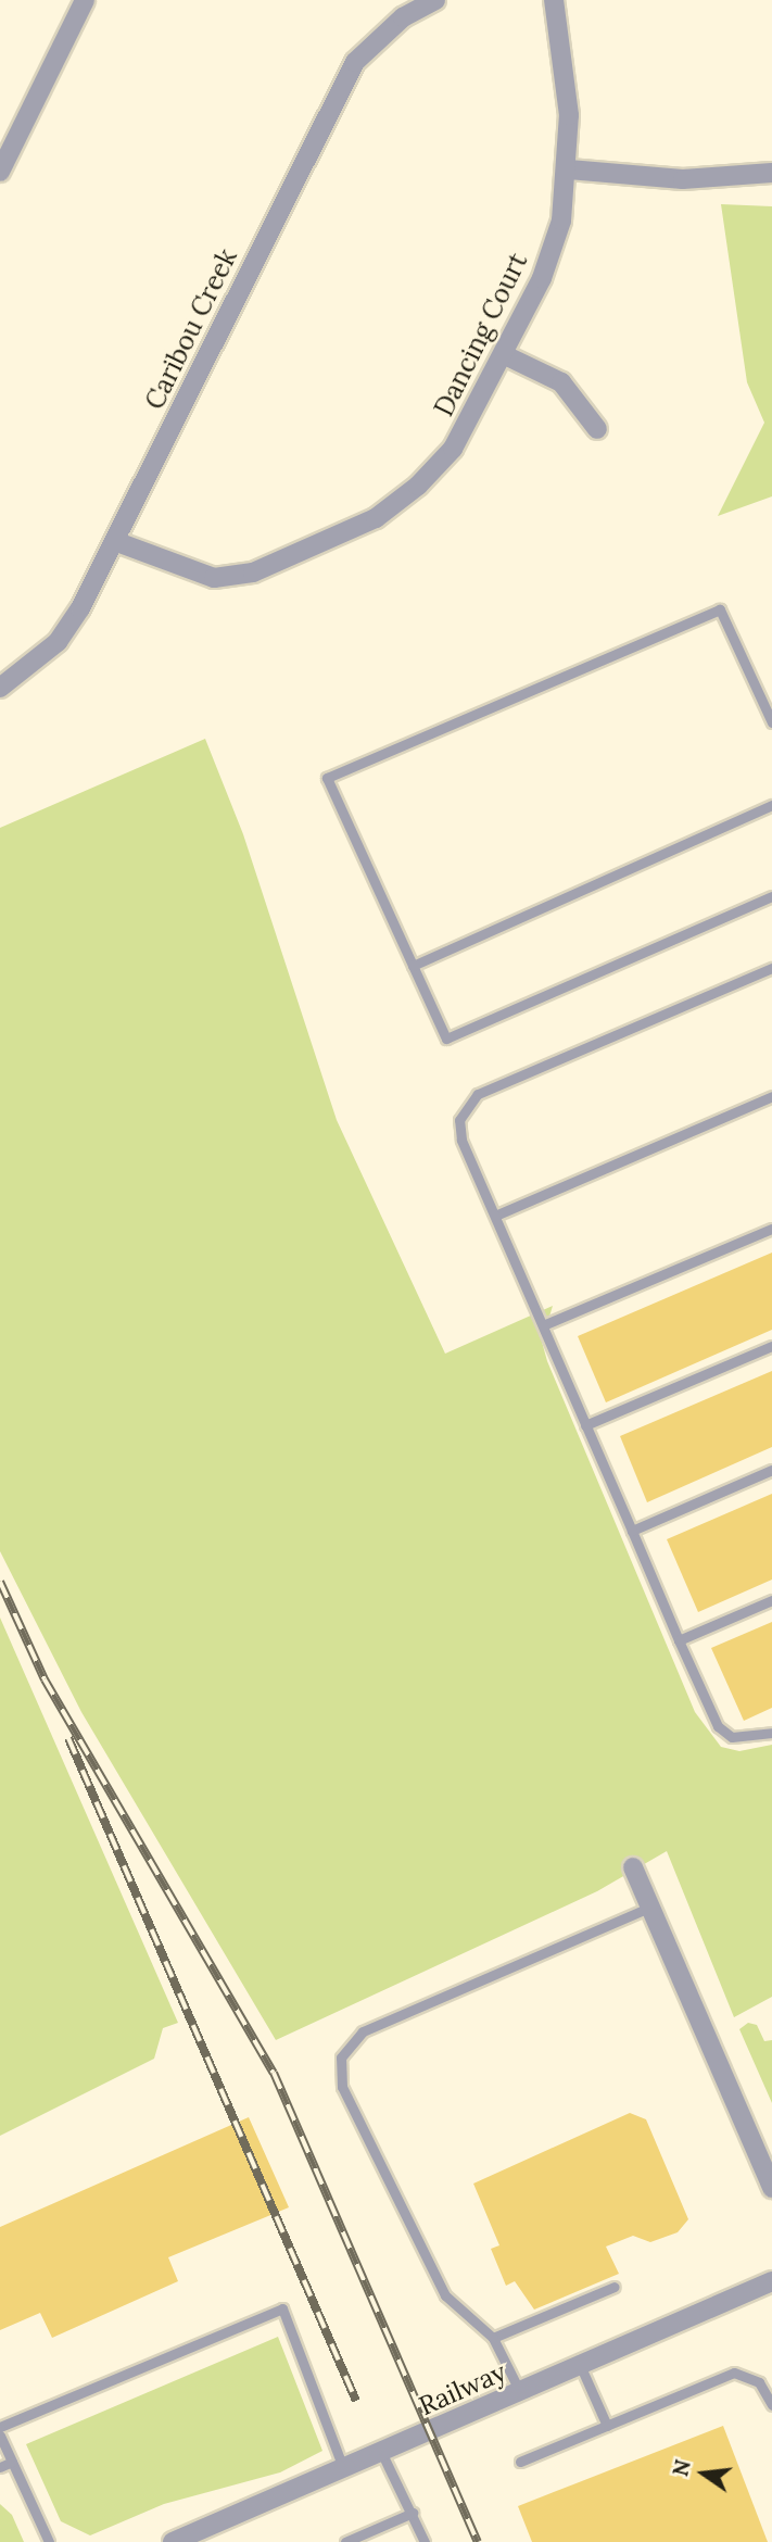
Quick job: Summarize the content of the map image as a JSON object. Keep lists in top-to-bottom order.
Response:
{
  "streets": {
    "street": ["Caribou Creek", "Dancing Court", "Railway"]
  },
  "crossings": [
    ["Caribou Creek", "Dancing Court"]
  ],
  "north": "left"
}
